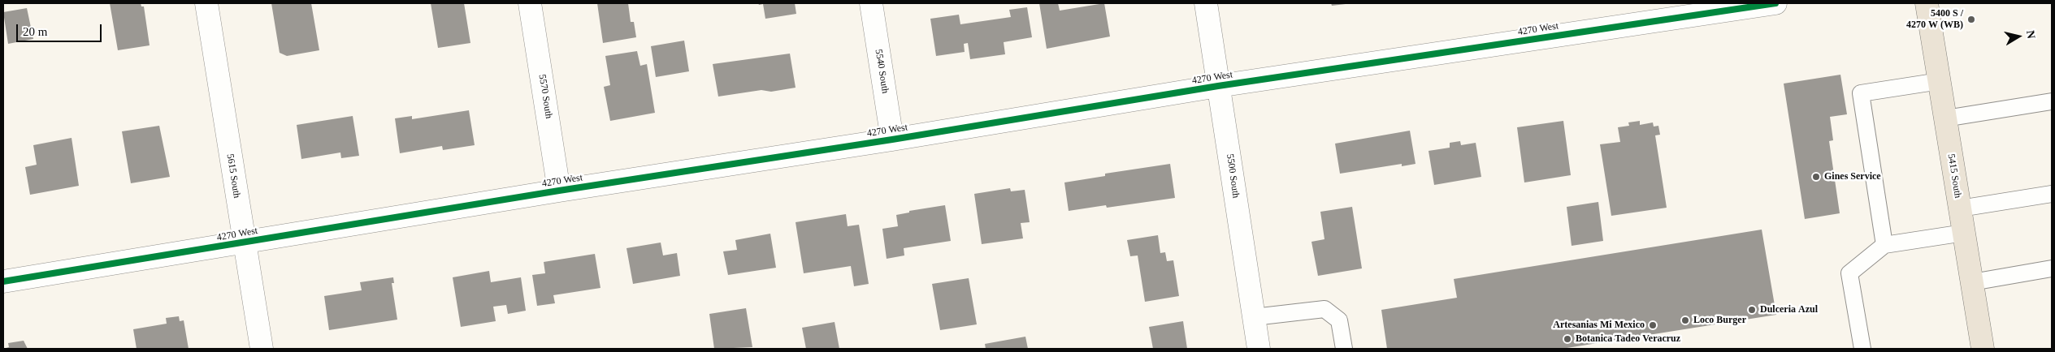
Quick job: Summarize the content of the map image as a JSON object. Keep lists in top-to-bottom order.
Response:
{
  "streets": {
    "main road": ["5415 South"],
    "street": [
      "4270 West",
      "5540 South",
      "5570 South",
      "5615 South",
      "5500 South"
    ]
  },
  "crossings": [
    ["4270 West", "5540 South"],
    ["4270 West", "5570 South"],
    ["4270 West", "5615 South"],
    ["4270 West", "5500 South"]
  ],
  "places": [
    "5400 S / 4270 W (WB)",
    "Gines Service",
    "Dulceria Azul",
    "Loco Burger",
    "Artesanias Mi Mexico",
    "Botanica Tadeo Veracruz"
  ],
  "scale_bar": "20 m",
  "north": "right"
}
